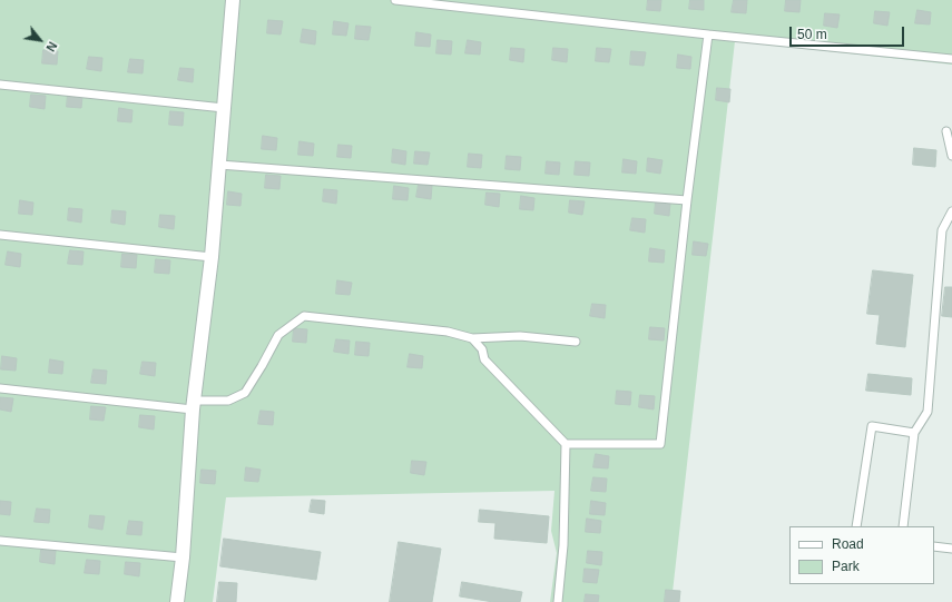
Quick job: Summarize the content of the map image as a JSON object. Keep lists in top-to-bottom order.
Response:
{
  "legend": ["Road", "Park"],
  "scale_bar": "50 m",
  "north": "bottom right"
}
